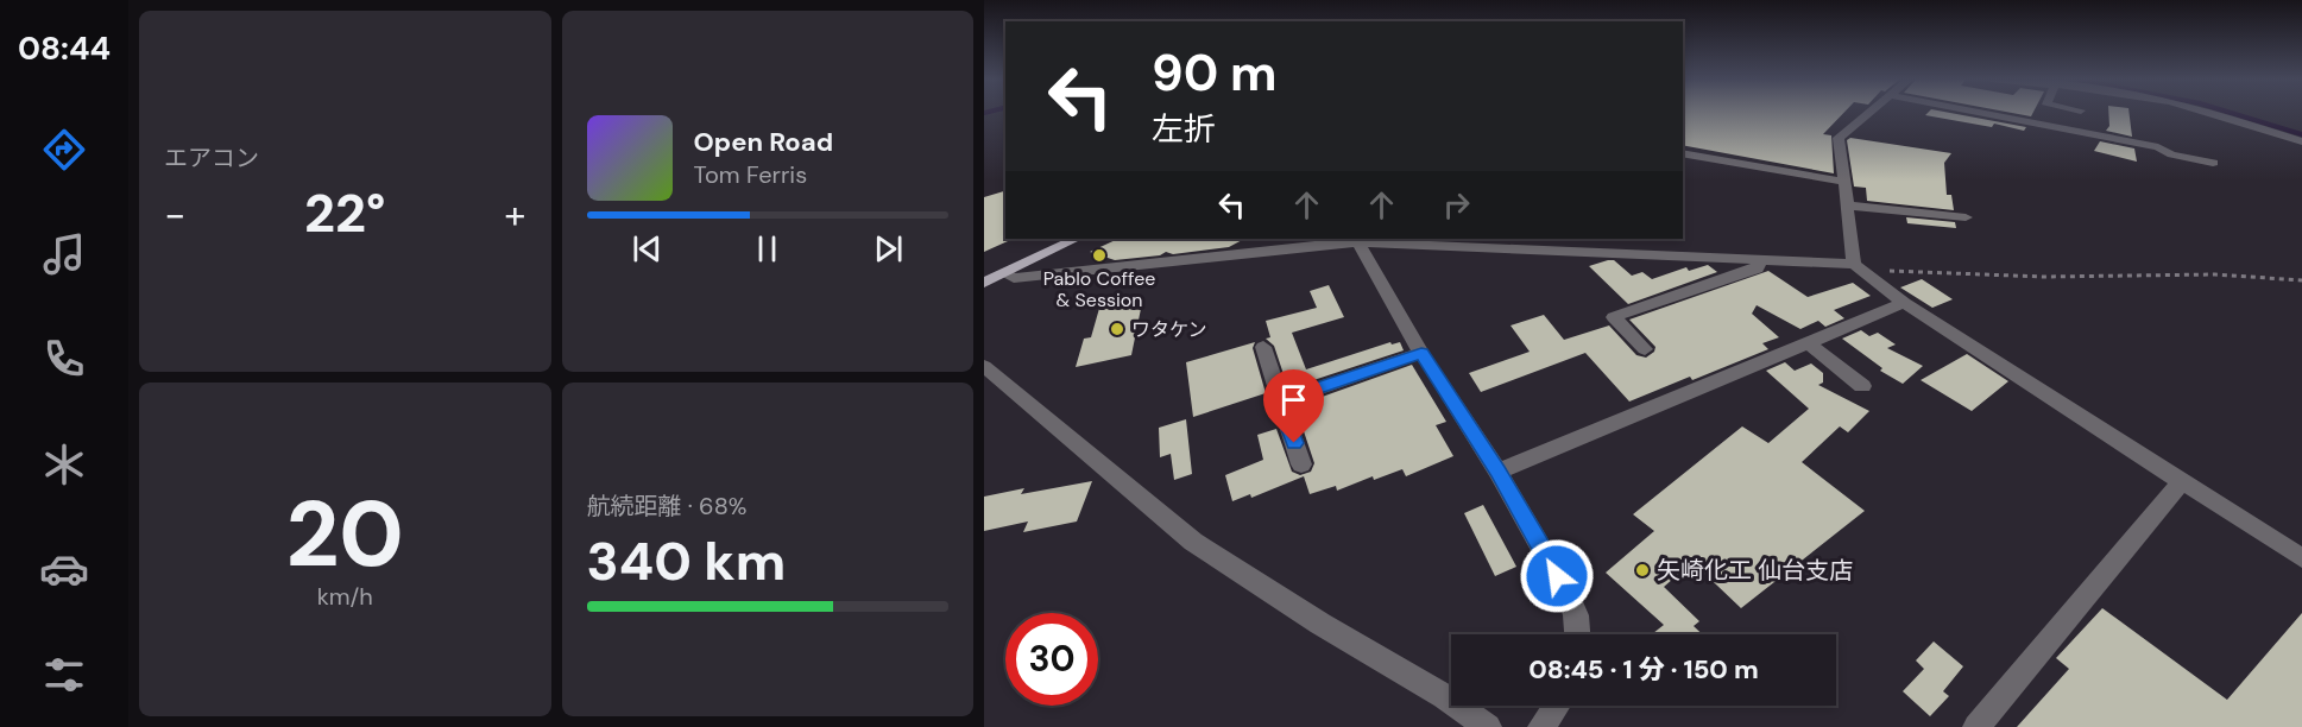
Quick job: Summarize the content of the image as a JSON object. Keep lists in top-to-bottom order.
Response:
{
  "places": ["Pablo Coffee & Session", "ワタケン", "矢崎化工 仙台支店"],
  "page": {
    "tabs": "08:44",
    "tile": [
      "エアコン",
      ["20", "km/h"],
      ["航続距離 · 68%", "340 km"]
    ],
    "turn": ["90 m", "左折"],
    "song": ["Open Road", "Tom Ferris"],
    "heat": ["−", "22°", "+"],
    "limit": "30",
    "trip": "08:45 · 1 分 · 150 m"
  }
}
